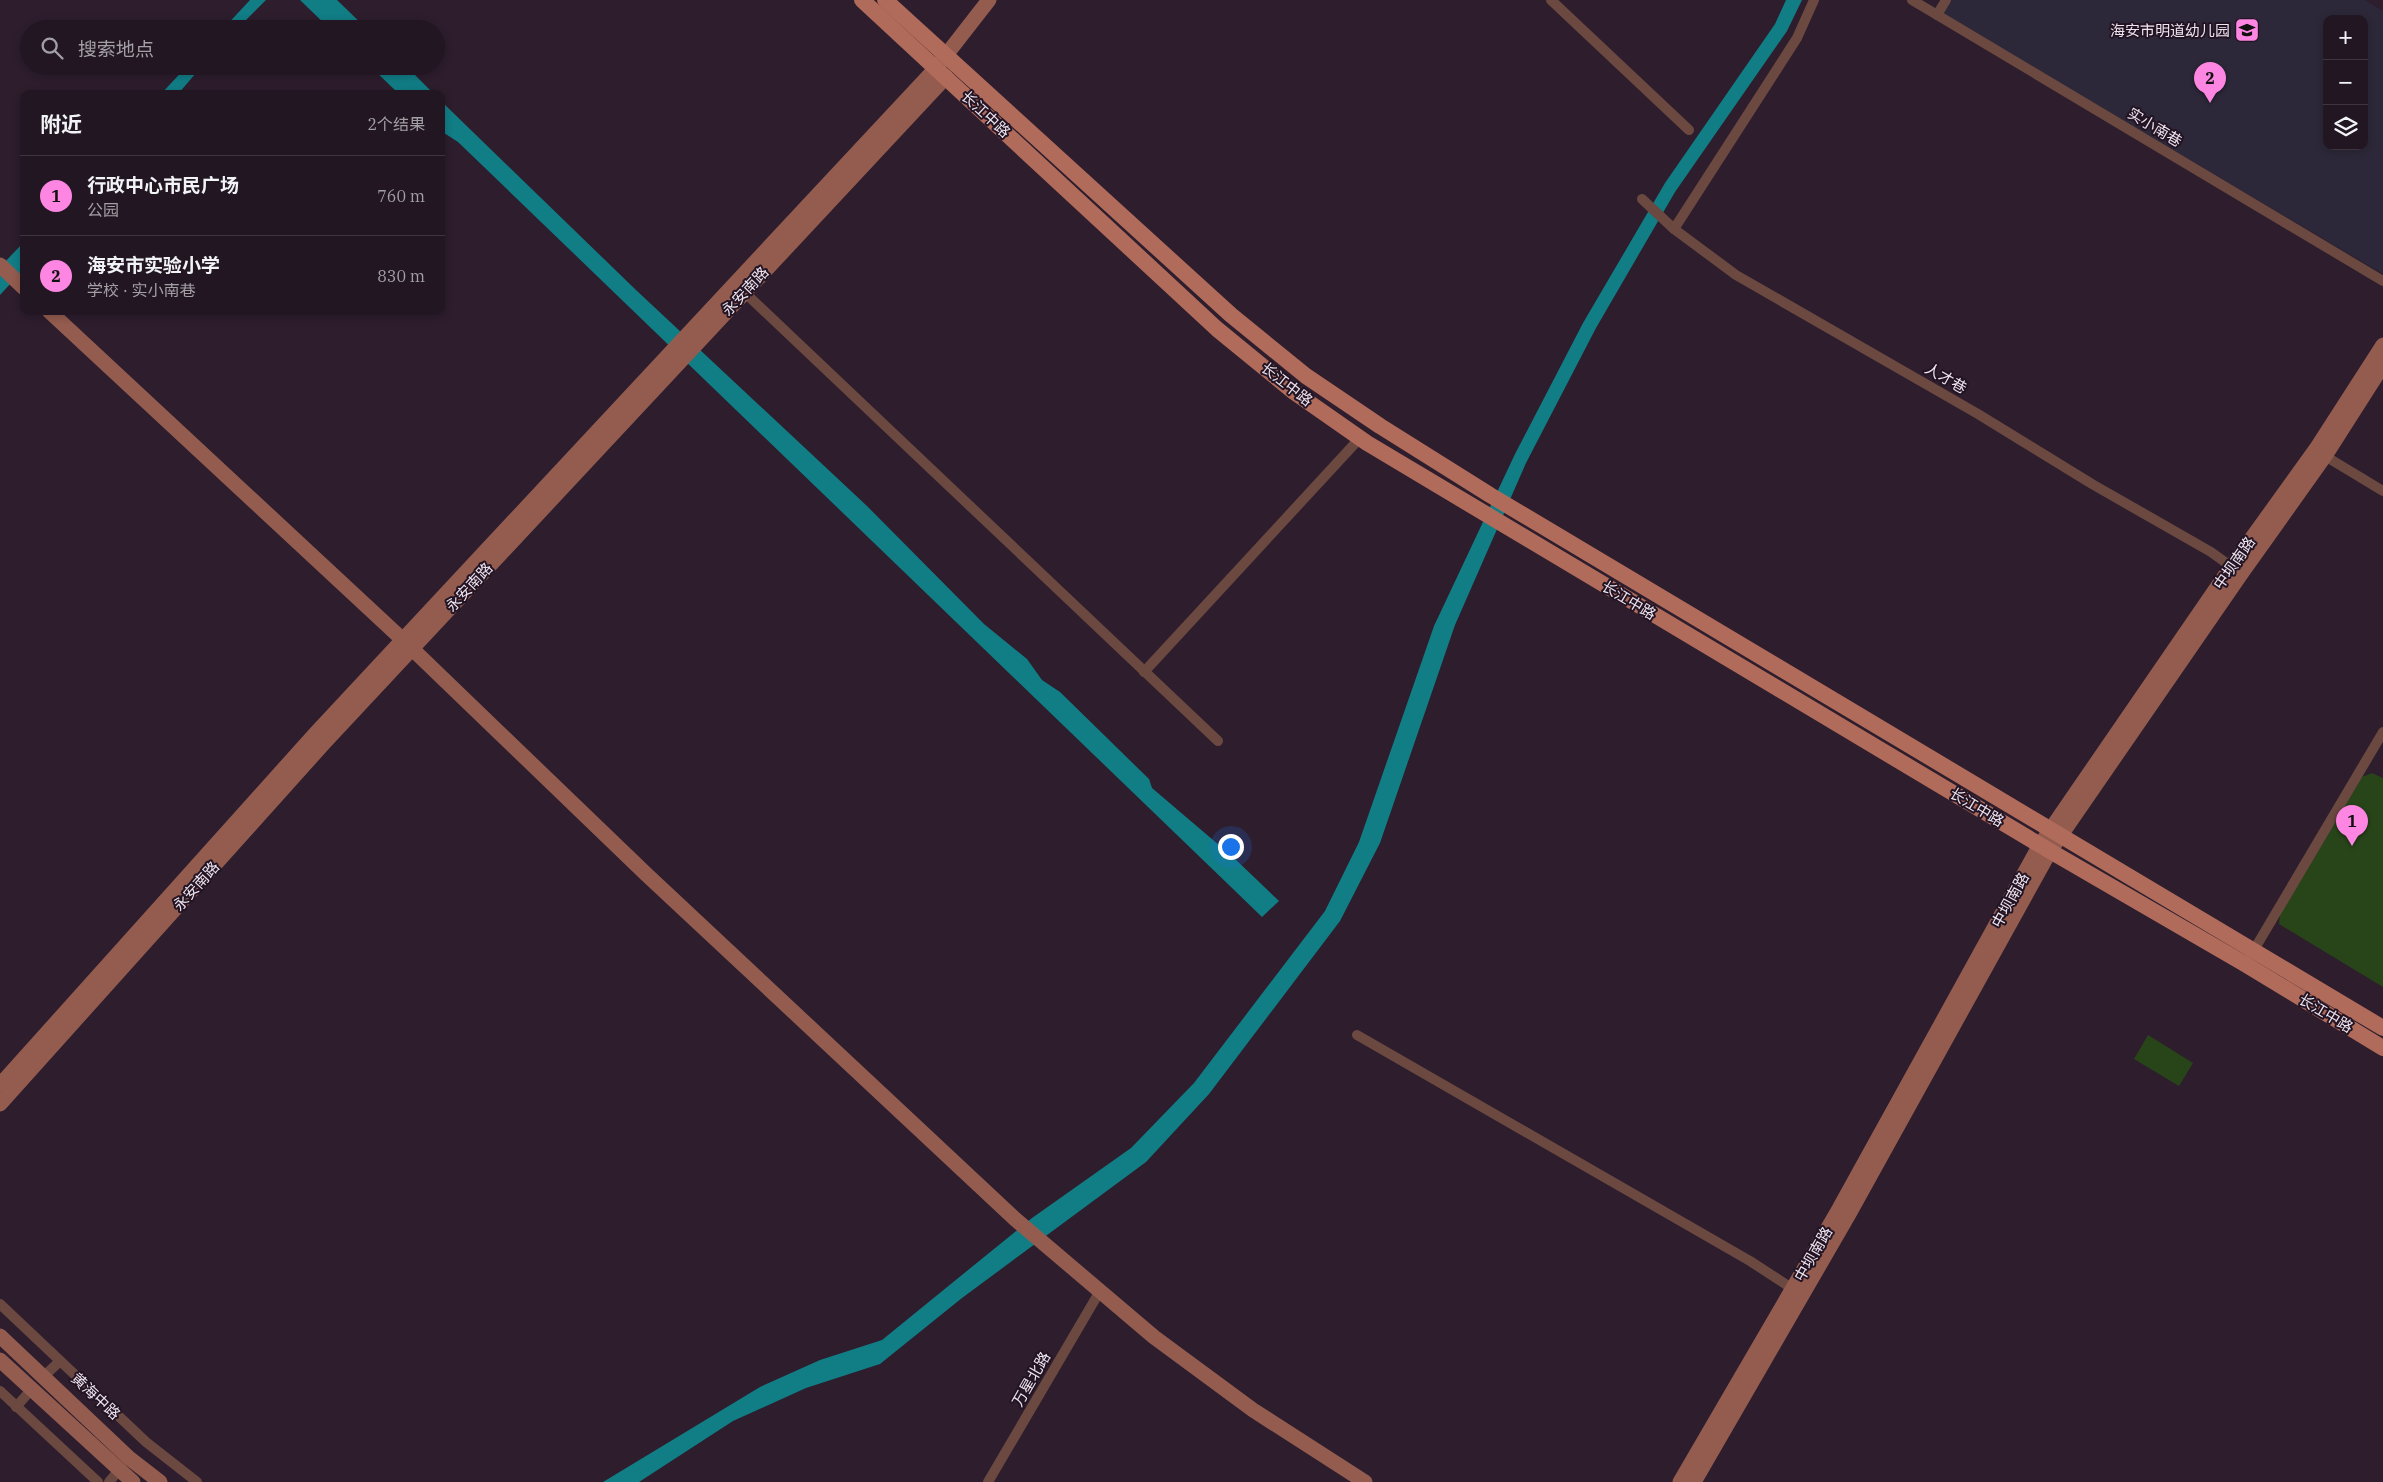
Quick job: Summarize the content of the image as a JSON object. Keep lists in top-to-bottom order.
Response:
{
  "streets": {
    "main road": ["长江中路"],
    "street": [
      "实小南巷",
      "永安南路",
      "人才巷",
      "中坝南路",
      "万星北路",
      "黄海中路"
    ]
  },
  "crossings": [
    ["长江中路", "永安南路"],
    ["长江中路", "中坝南路"],
    ["人才巷", "中坝南路"]
  ],
  "places": {
    "school or university": ["海安市明道幼儿园"]
  },
  "page": {
    "map_buttons": ["+", "−"],
    "search": "搜索地点",
    "pins": ["2", "1"],
    "heading": ["附近", "2个结果"],
    "list": [
      {
        "mark": "1",
        "name": "行政中心市民广场",
        "note": "公园",
        "value": "760 m"
      },
      {
        "mark": "2",
        "name": "海安市实验小学",
        "note": "学校 · 实小南巷",
        "value": "830 m"
      }
    ]
  }
}
